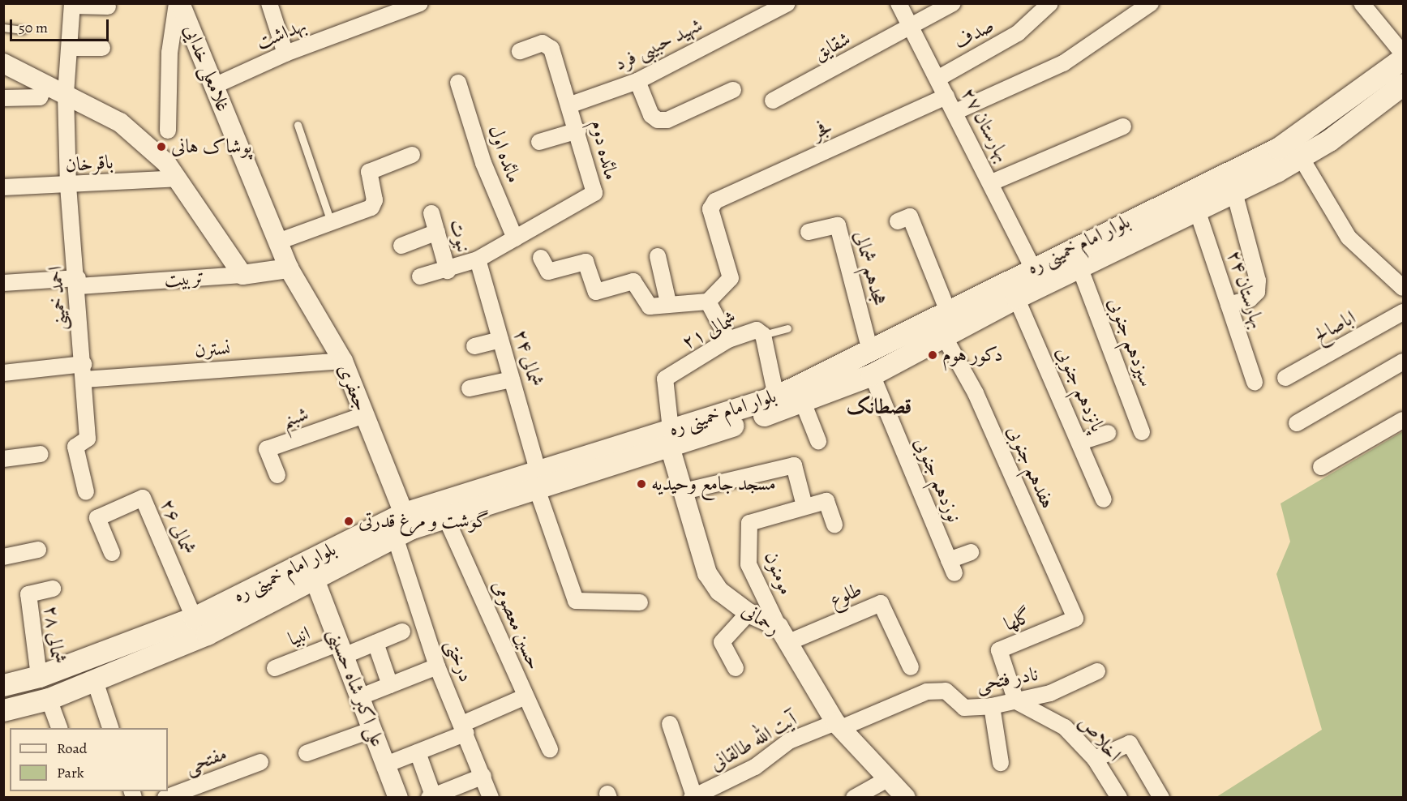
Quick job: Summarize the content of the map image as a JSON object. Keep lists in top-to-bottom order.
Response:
{
  "streets": {
    "main road": ["بلوار امام خمینی ره"],
    "street": [
      "بهداشت",
      "صدف",
      "شهید حبیبی فرد",
      "شقایق",
      "غلامعلی خدایی",
      "بهارستان ۲۷",
      "فجر",
      "مائده دوم",
      "مائده اول",
      "باقرخان",
      "نبوت",
      "هجدهم شمالی",
      "تربیت",
      "بهارستان ۲۴",
      "احمد خمینی",
      "اباصالح",
      "۲۱ شمالی",
      "سیزدهم جنوبی",
      "نسترن",
      "۲۴ شمالی",
      "جعفری",
      "پانزدهم جنوبی",
      "شبنم",
      "هفدهم جنوبی",
      "نوزدهم جنوبی",
      "۲۶ شمالی",
      "مومنون",
      "طلوع",
      "رحمانی",
      "گلها",
      "حسین معصومی",
      "۲۸ شمالی",
      "انبیا",
      "درختی",
      "نادر فتحی",
      "علی اکبر شاه حسینی",
      "اخلاص",
      "آیت الله طالقانی",
      "مفتحی"
    ]
  },
  "crossings": [
    ["بهداشت", "غلامعلی خدایی"],
    ["صدف", "بهارستان ۲۷"],
    ["شهید حبیبی فرد", "مائده دوم"],
    ["شقایق", "بهارستان ۲۷"],
    ["غلامعلی خدایی", "تربیت"],
    ["غلامعلی خدایی", "جعفری"],
    ["بهارستان ۲۷", "فجر"],
    ["بهارستان ۲۷", "بلوار امام خمینی ره"],
    ["مائده دوم", "مائده اول"],
    ["مائده دوم", "نبوت"],
    ["مائده دوم", "۲۴ شمالی"],
    ["باقرخان", "احمد خمینی"],
    ["بلوار امام خمینی ره", "هجدهم شمالی"],
    ["بلوار امام خمینی ره", "بهارستان ۲۴"],
    ["بلوار امام خمینی ره", "۲۱ شمالی"],
    ["بلوار امام خمینی ره", "سیزدهم جنوبی"],
    ["بلوار امام خمینی ره", "۲۴ شمالی"],
    ["بلوار امام خمینی ره", "جعفری"],
    ["بلوار امام خمینی ره", "پانزدهم جنوبی"],
    ["بلوار امام خمینی ره", "هفدهم جنوبی"],
    ["بلوار امام خمینی ره", "نوزدهم جنوبی"],
    ["بلوار امام خمینی ره", "۲۶ شمالی"],
    ["بلوار امام خمینی ره", "رحمانی"],
    ["بلوار امام خمینی ره", "حسین معصومی"],
    ["بلوار امام خمینی ره", "۲۸ شمالی"],
    ["بلوار امام خمینی ره", "درختی"],
    ["بلوار امام خمینی ره", "علی اکبر شاه حسینی"],
    ["تربیت", "احمد خمینی"],
    ["تربیت", "جعفری"],
    ["احمد خمینی", "نسترن"],
    ["۲۱ شمالی", "رحمانی"],
    ["نسترن", "جعفری"],
    ["جعفری", "شبنم"],
    ["هفدهم جنوبی", "گلها"],
    ["مومنون", "طلوع"],
    ["مومنون", "رحمانی"],
    ["طلوع", "رحمانی"],
    ["رحمانی", "نادر فتحی"],
    ["رحمانی", "آیت الله طالقانی"],
    ["گلها", "نادر فتحی"],
    ["گلها", "اخلاص"],
    ["انبیا", "علی اکبر شاه حسینی"],
    ["نادر فتحی", "اخلاص"],
    ["نادر فتحی", "آیت الله طالقانی"]
  ],
  "districts": ["قصطانک"],
  "places": [
    "پوشاک هانی",
    "دکور هوم",
    "مسجد جامع وحیدیه",
    "گوشت و مرغ قدرتی"
  ],
  "legend": ["Road", "Park"],
  "scale_bar": "50 m"
}
